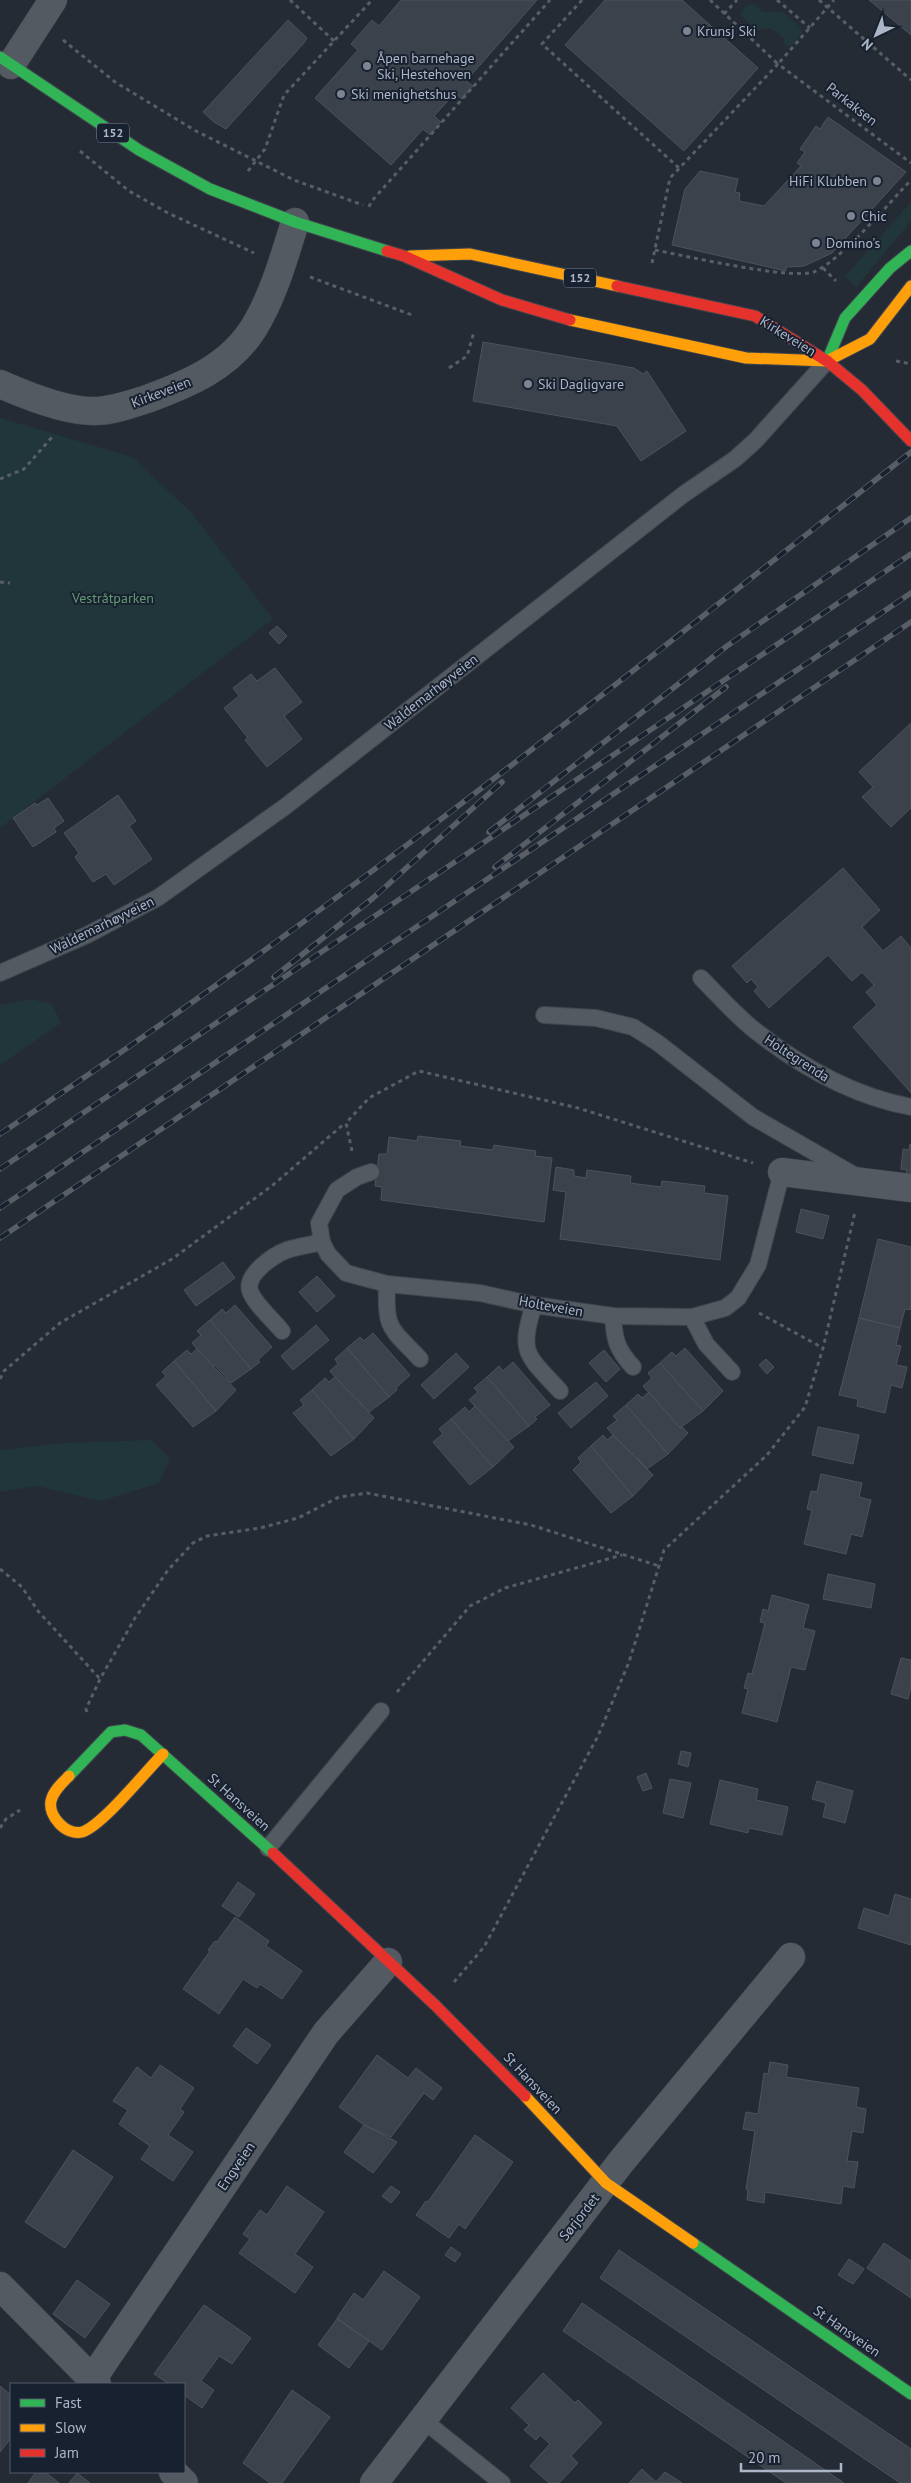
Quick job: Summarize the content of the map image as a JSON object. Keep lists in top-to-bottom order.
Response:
{
  "streets": {
    "main road": ["152", "Kirkeveien", "St Hansveien"],
    "street": ["Engveien", "Sørjordet"],
    "lane": ["Waldemarhøyveien", "Holtegrenda", "Holteveien"],
    "path": ["Parkaksen"]
  },
  "crossings": [
    ["Kirkeveien", "Waldemarhøyveien"],
    ["St Hansveien", "Engveien"],
    ["St Hansveien", "Sørjordet"]
  ],
  "parks": ["Vestråtparken"],
  "places": [
    "Krunsj Ski",
    "Åpen barnehage Ski, Hestehoven",
    "Ski menighetshus",
    "HiFi Klubben",
    "Chic",
    "Domino's",
    "Ski Dagligvare"
  ],
  "legend": ["Fast", "Slow", "Jam"],
  "scale_bar": "20 m",
  "north": "bottom left"
}
